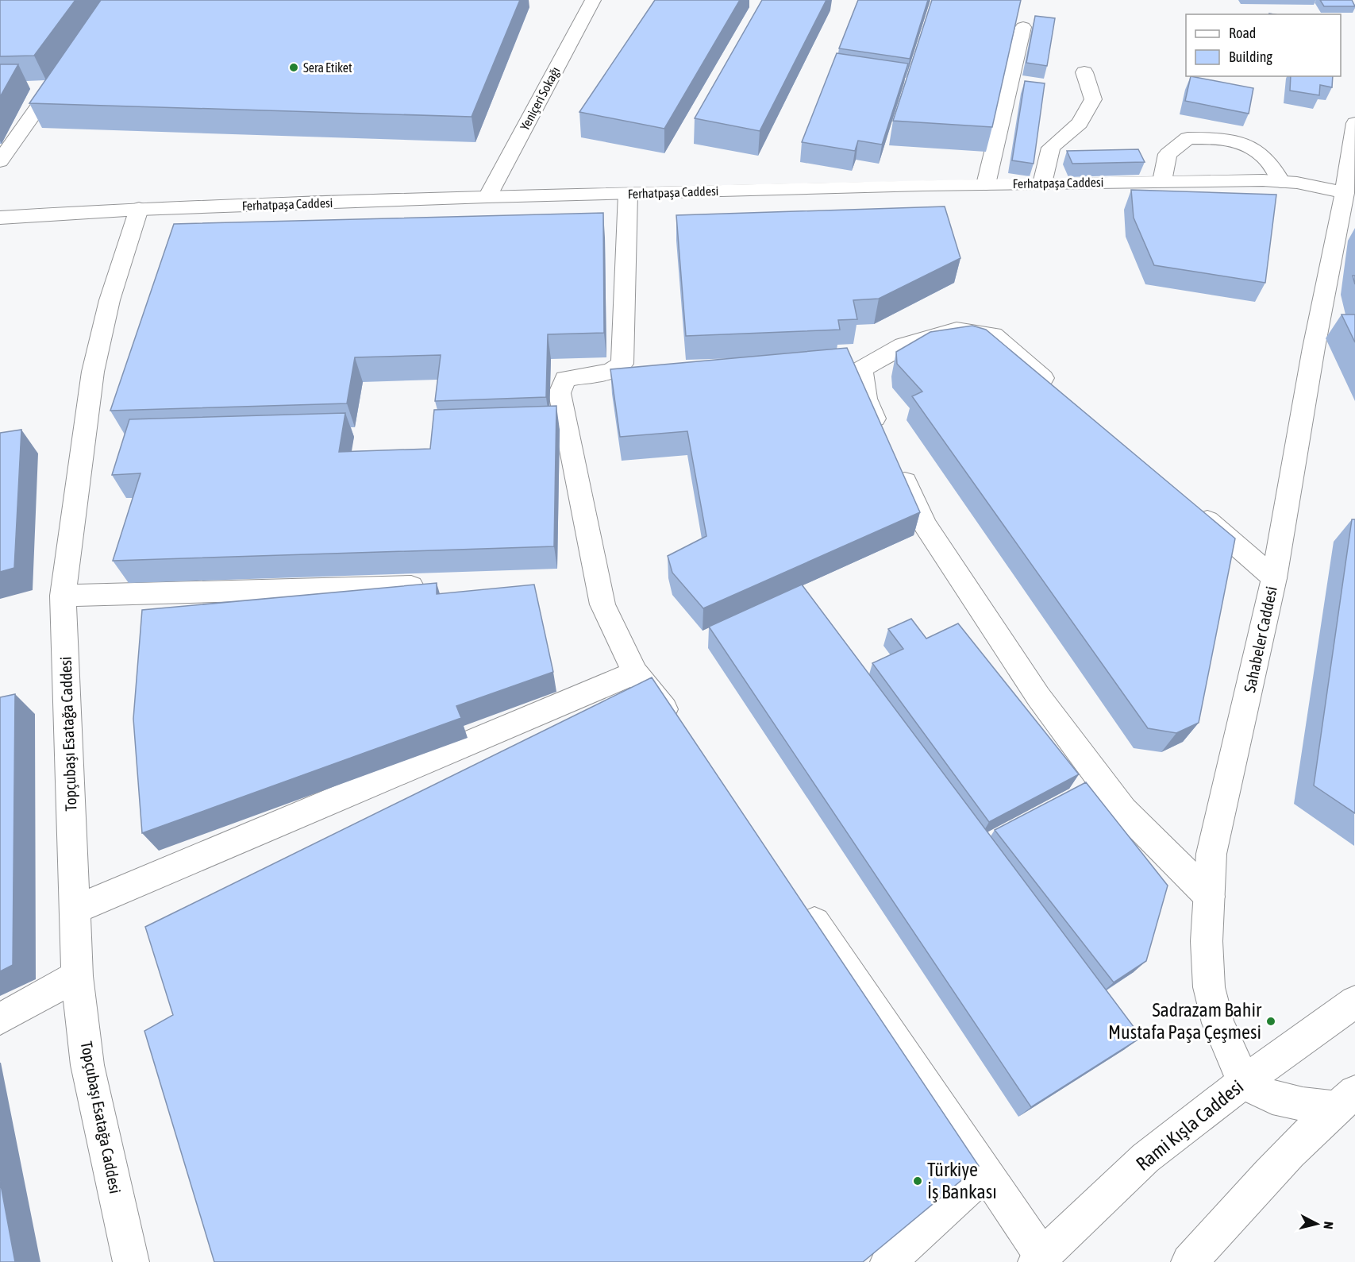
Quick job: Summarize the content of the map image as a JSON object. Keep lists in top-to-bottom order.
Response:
{
  "streets": {
    "main road": [
      "Yeniçeri Sokağı",
      "Ferhatpaşa Caddesi",
      "Sahabeler Caddesi",
      "Topçubaşı Esatağa Caddesi",
      "Rami Kışla Caddesi"
    ]
  },
  "crossings": [
    ["Yeniçeri Sokağı", "Ferhatpaşa Caddesi"],
    ["Ferhatpaşa Caddesi", "Sahabeler Caddesi"],
    ["Ferhatpaşa Caddesi", "Topçubaşı Esatağa Caddesi"],
    ["Sahabeler Caddesi", "Rami Kışla Caddesi"]
  ],
  "places": ["Sera Etiket", "Sadrazam Bahir Mustafa Paşa Çeşmesi", "Türkiye İş Bankası"],
  "legend": ["Road", "Building"],
  "north": "right"
}
